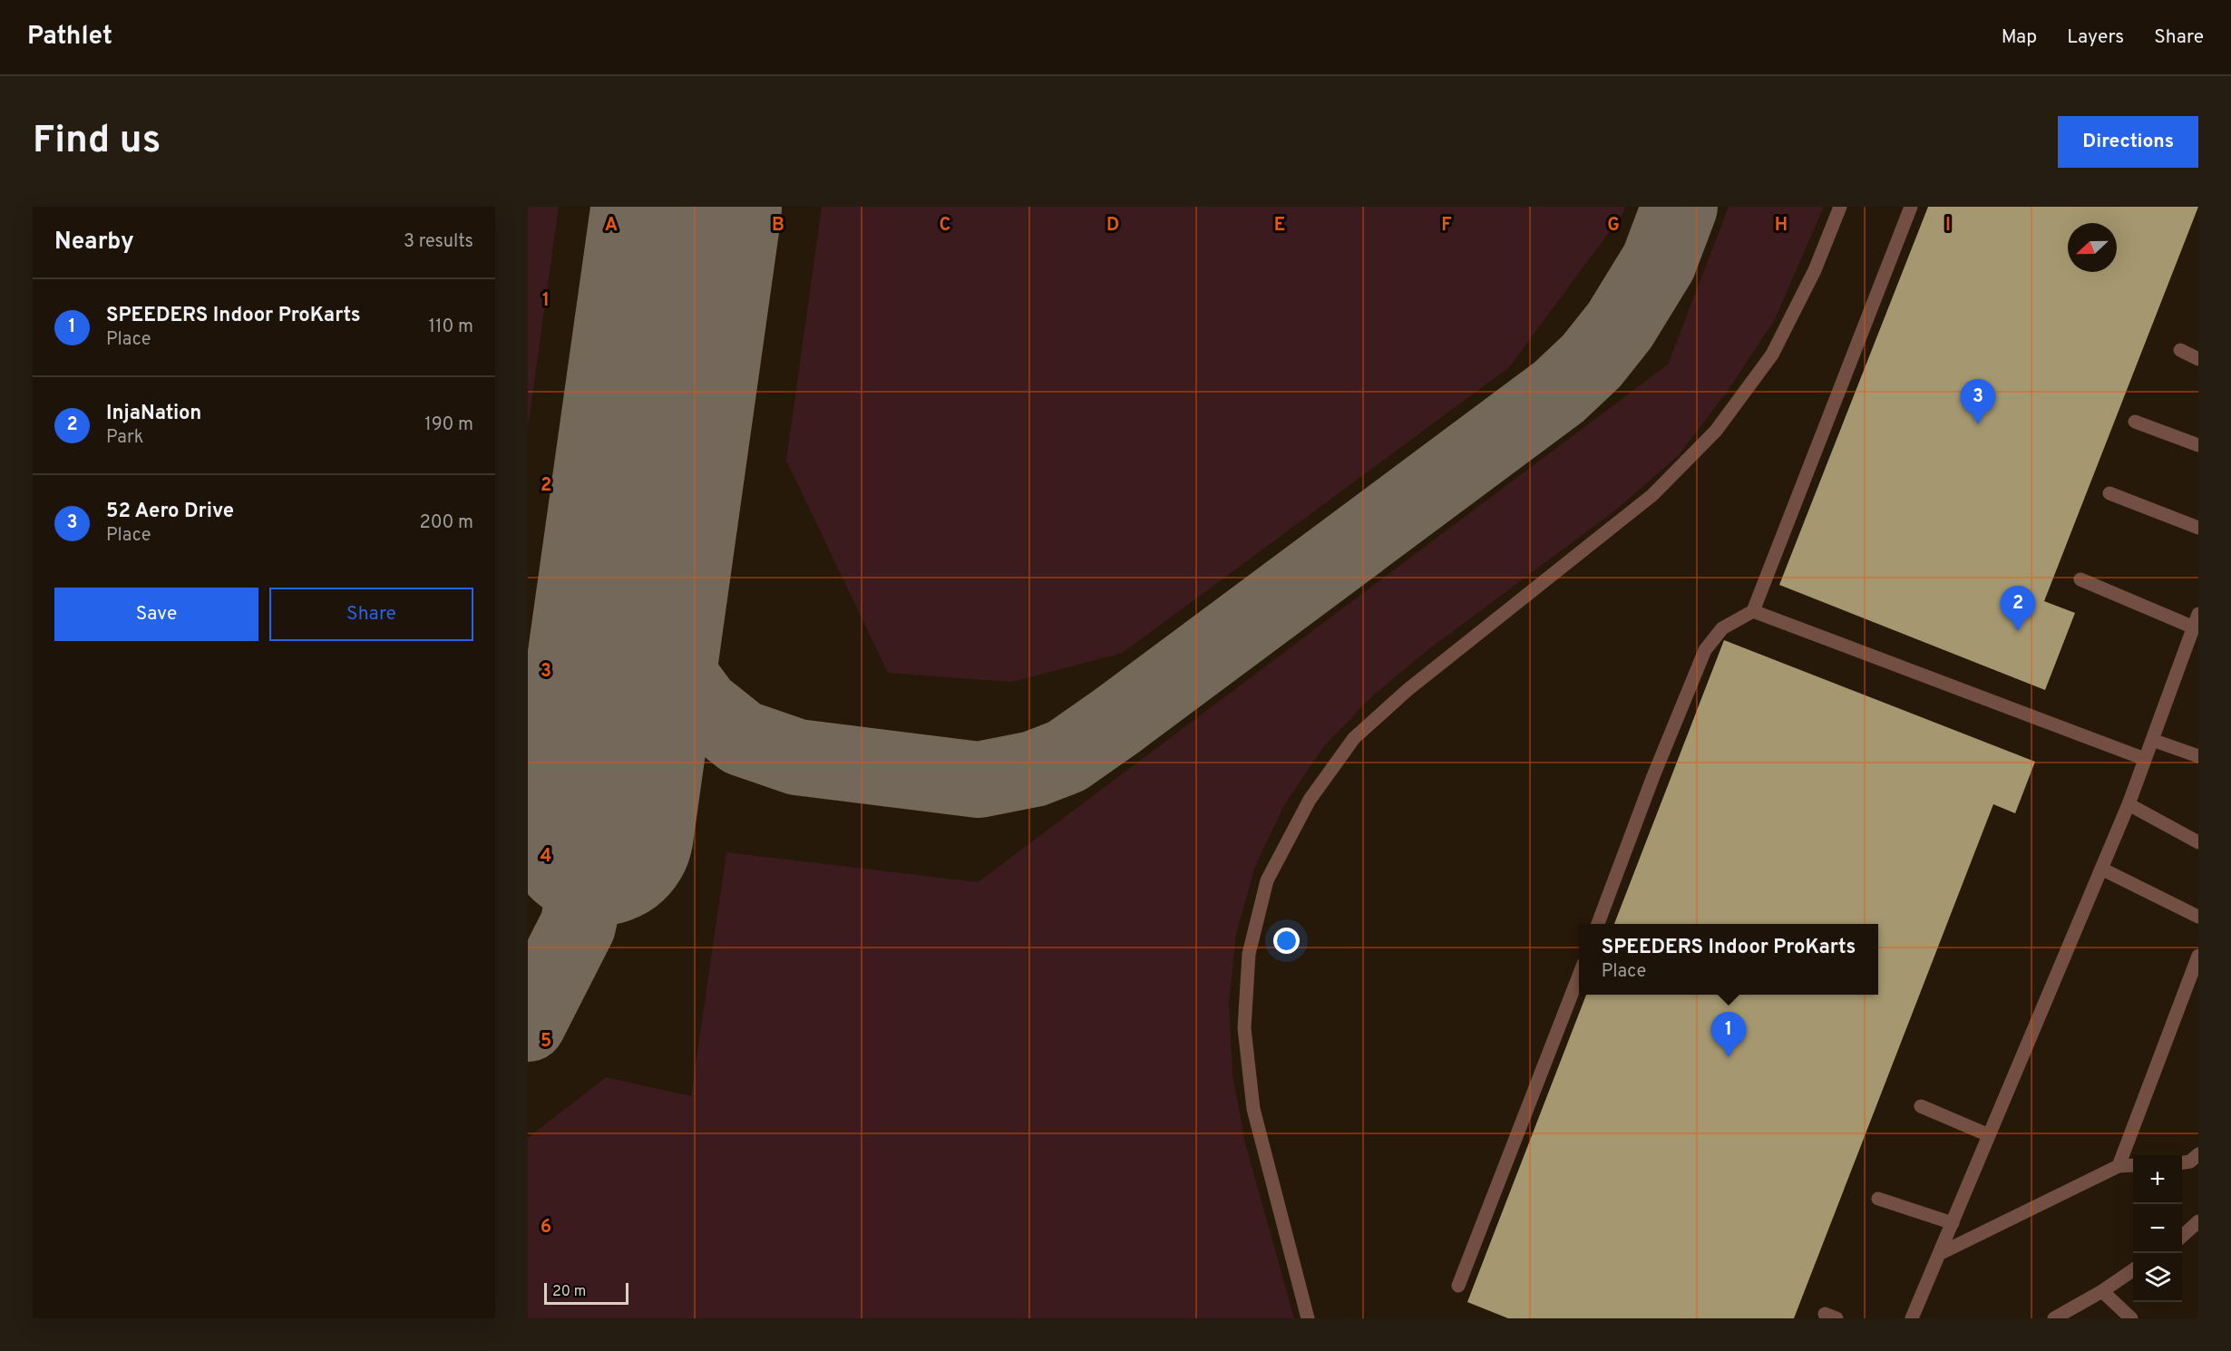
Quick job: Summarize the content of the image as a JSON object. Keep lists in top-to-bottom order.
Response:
{
  "scale_bar": "20 m",
  "north": "left",
  "page": {
    "header": "Pathlet",
    "nav": ["Map", "Layers", "Share"],
    "buttons": [
      "Directions",
      ["Save", "Share"]
    ],
    "title": "Find us",
    "heading": ["Nearby", "3 results"],
    "list": [
      {
        "mark": "1",
        "name": "SPEEDERS Indoor ProKarts",
        "note": "Place",
        "value": "110 m"
      },
      {
        "mark": "2",
        "name": "InjaNation",
        "note": "Park",
        "value": "190 m"
      },
      {
        "mark": "3",
        "name": "52 Aero Drive",
        "note": "Place",
        "value": "200 m"
      }
    ],
    "pins": ["3", "2", "1"],
    "popup": ["SPEEDERS Indoor ProKarts", "Place"],
    "map_buttons": ["+", "−"],
    "scale": "20 m"
  },
  "grid": {
    "columns": [
      "A",
      "B",
      "C",
      "D",
      "E",
      "F",
      "G",
      "H",
      "I"
    ],
    "rows": [
      "1",
      "2",
      "3",
      "4",
      "5",
      "6"
    ]
  }
}
